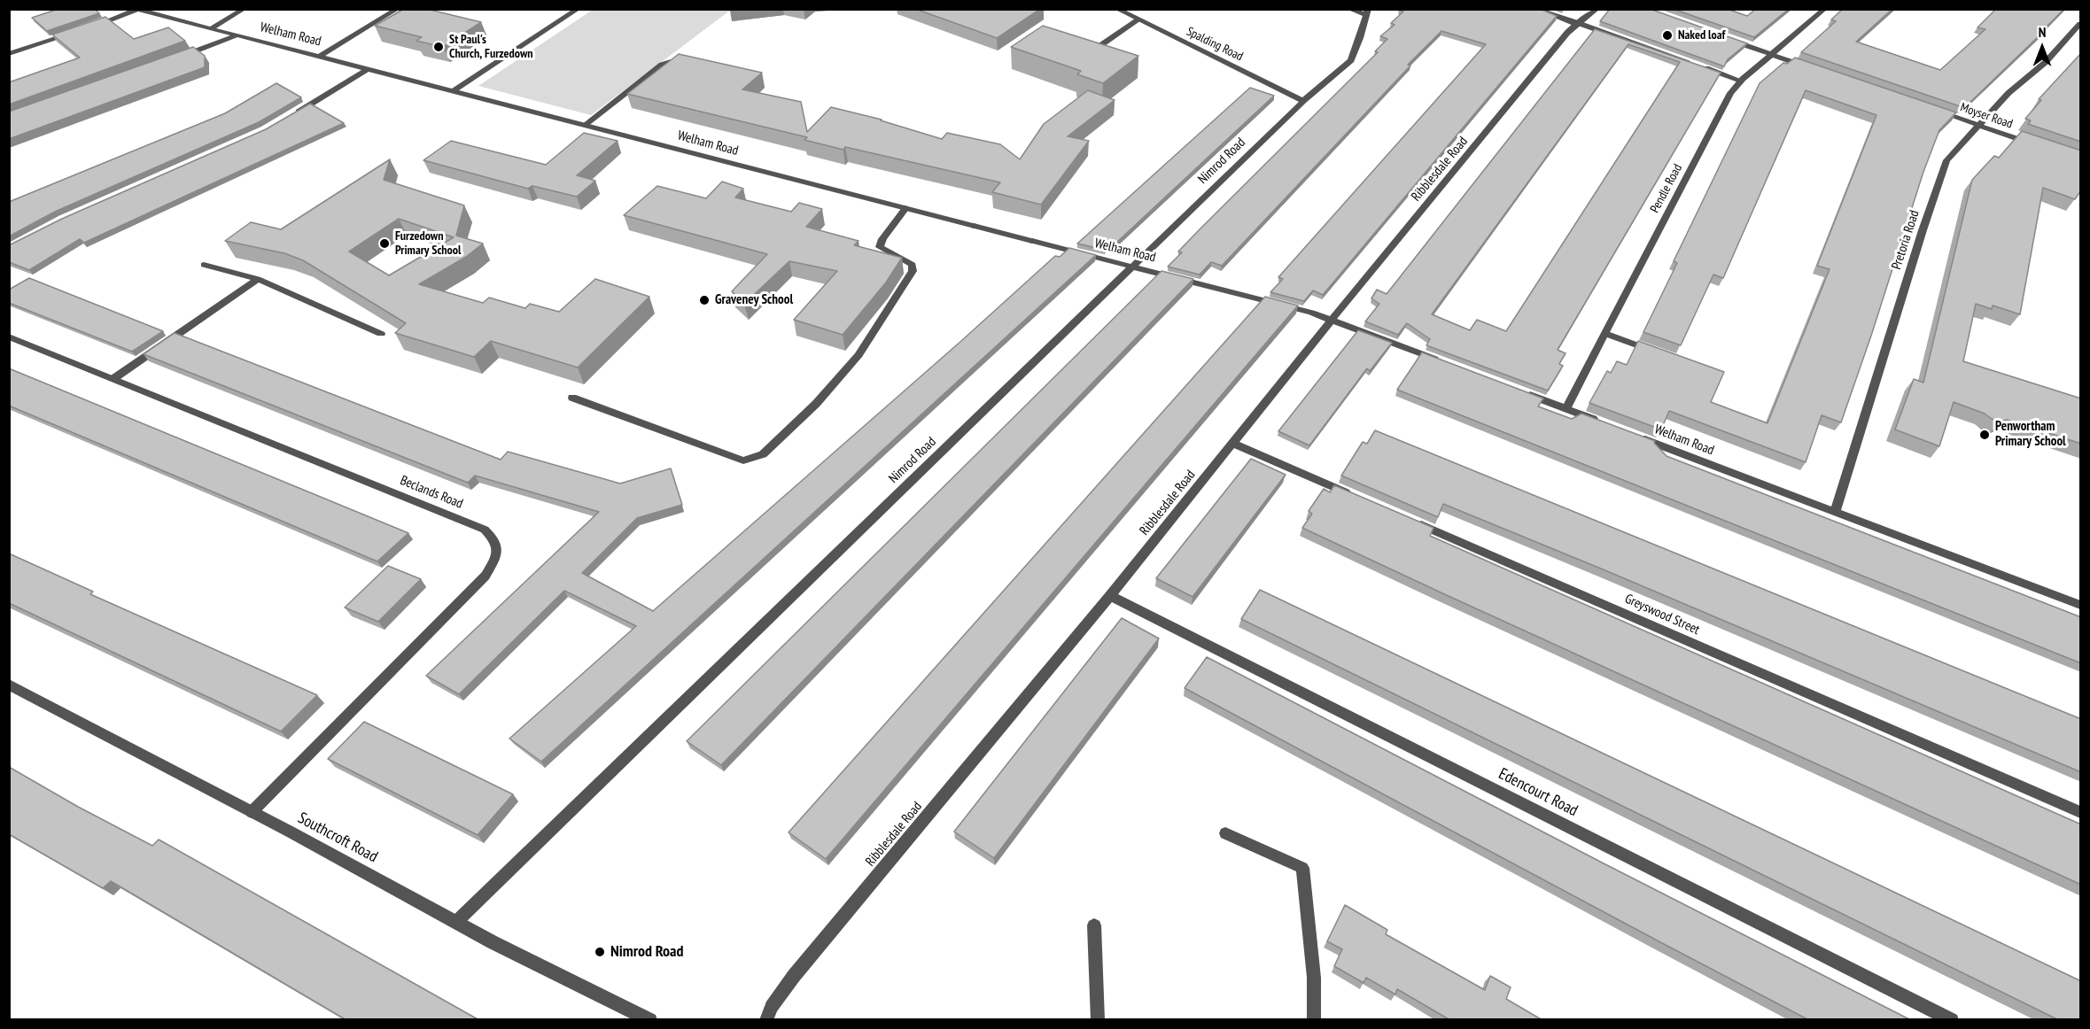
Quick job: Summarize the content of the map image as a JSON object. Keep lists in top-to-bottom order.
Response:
{
  "streets": {
    "street": [
      "Welham Road",
      "Spalding Road",
      "Moyser Road",
      "Nimrod Road",
      "Ribblesdale Road",
      "Pendle Road",
      "Pretoria Road",
      "Beclands Road",
      "Greyswood Street",
      "Edencourt Road",
      "Southcroft Road"
    ]
  },
  "crossings": [
    ["Welham Road", "Nimrod Road"],
    ["Welham Road", "Ribblesdale Road"],
    ["Welham Road", "Pretoria Road"],
    ["Spalding Road", "Nimrod Road"],
    ["Moyser Road", "Pretoria Road"],
    ["Nimrod Road", "Southcroft Road"],
    ["Ribblesdale Road", "Edencourt Road"],
    ["Beclands Road", "Southcroft Road"]
  ],
  "places": [
    "Naked loaf",
    "St Paul's Church, Furzedown",
    "Furzedown Primary School",
    "Graveney School",
    "Penwortham Primary School",
    "Nimrod Road"
  ],
  "north": "top"
}
